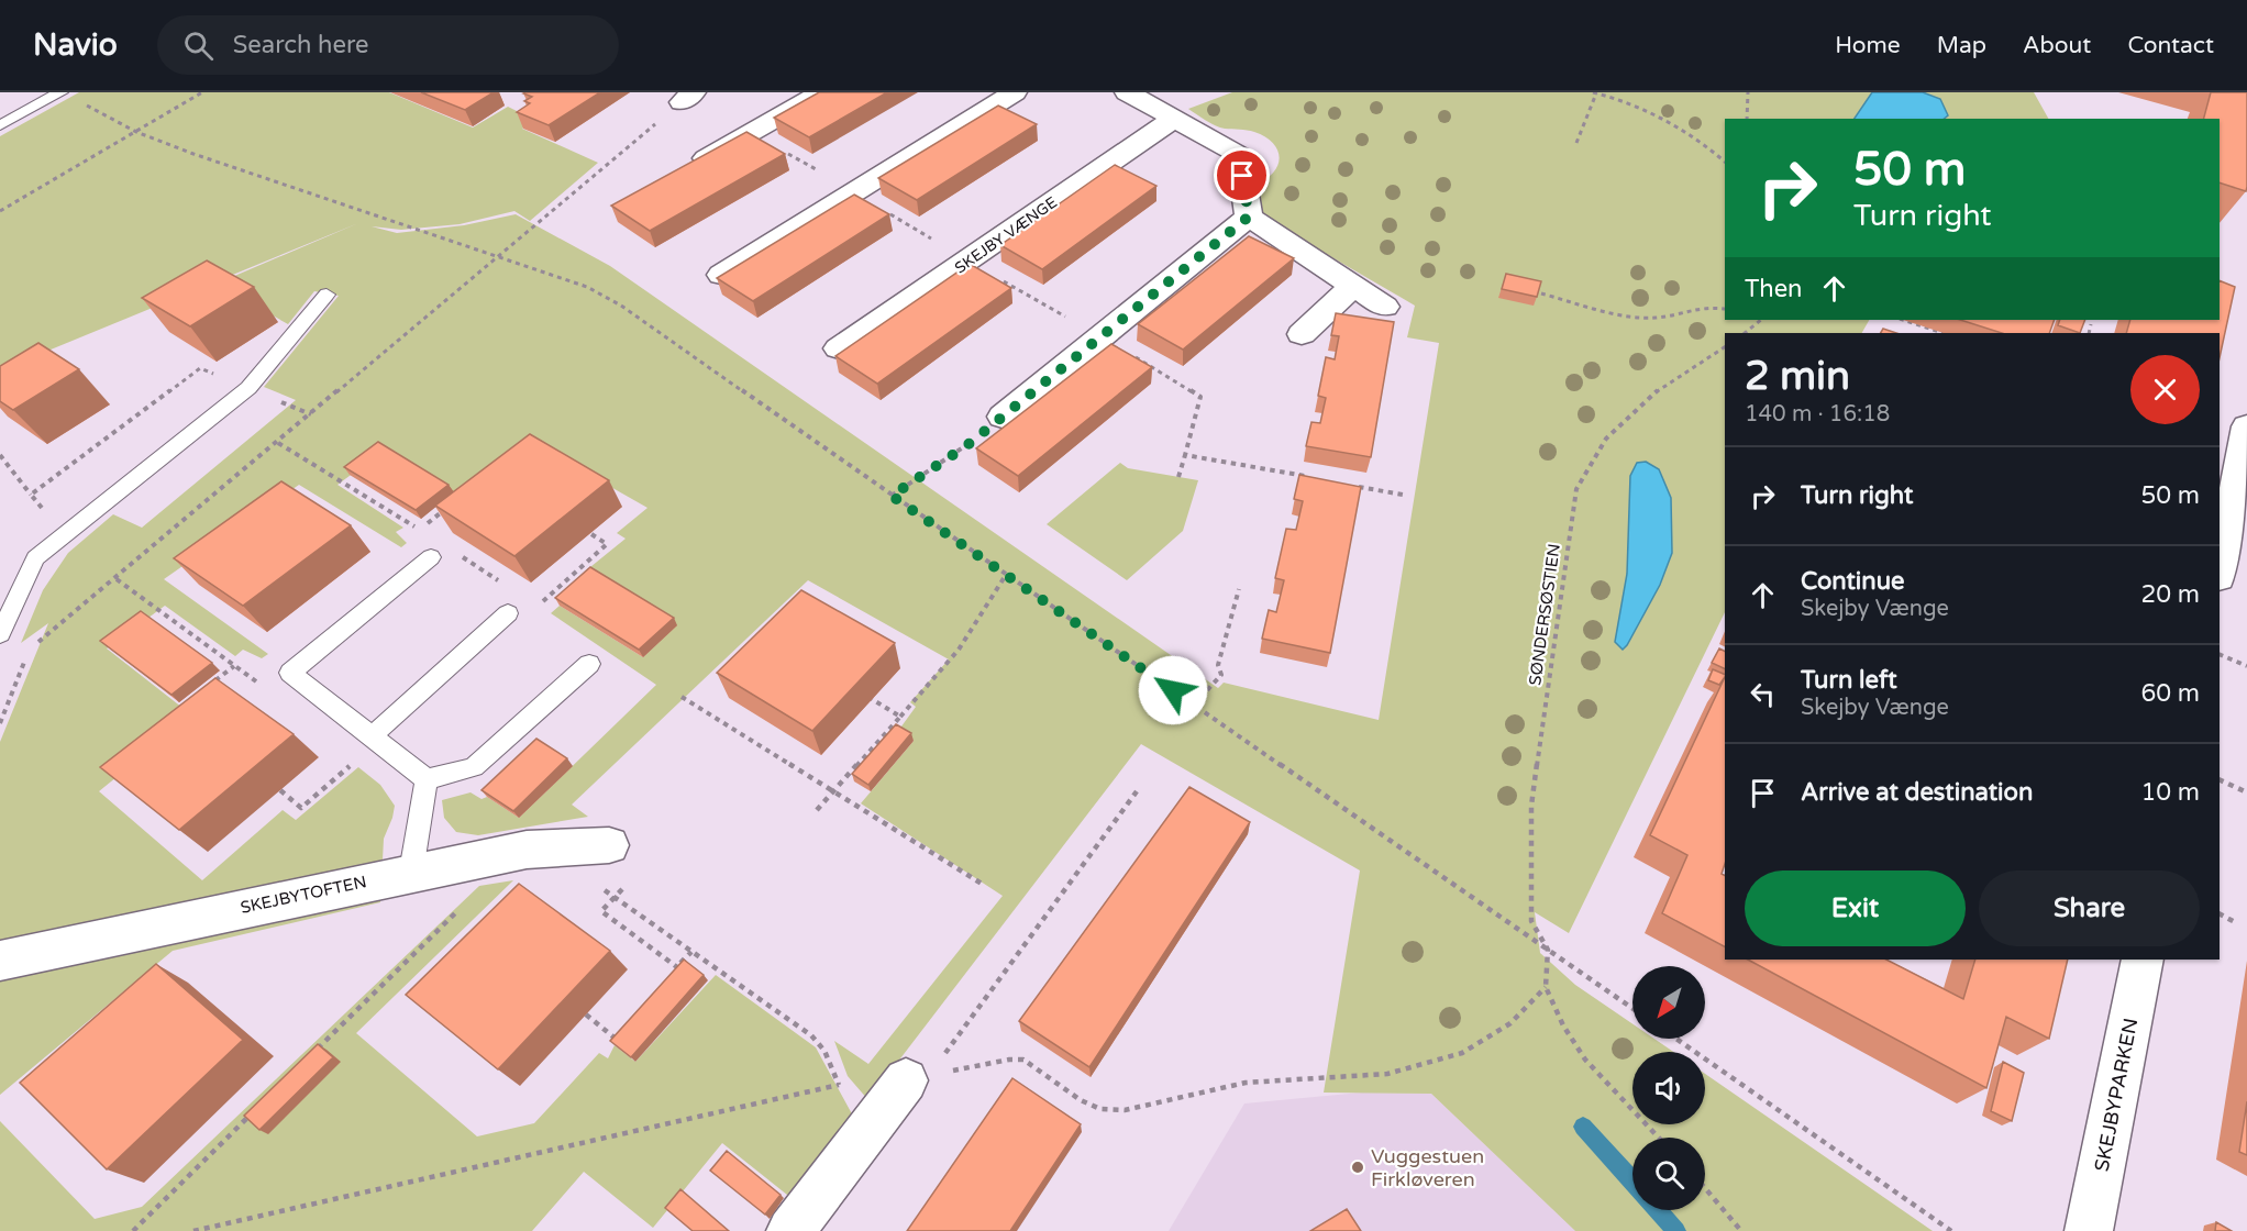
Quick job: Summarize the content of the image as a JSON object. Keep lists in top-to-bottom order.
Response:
{
  "streets": {
    "street": ["SKEJBY VÆNGE", "SKEJBYTOFTEN", "SKEJBYPARKEN"],
    "path": ["SØNDERSØSTIEN"]
  },
  "places": ["Vuggestuen Firkløveren"],
  "north": "bottom left",
  "page": {
    "header": "Navio",
    "search": "Search here",
    "nav": [
      "Home",
      "Map",
      "About",
      "Contact"
    ],
    "turn": ["50 m", "Turn right"],
    "then": "Then",
    "heading": ["2 min", "140 m · 16:18"],
    "list": [
      {
        "name": "Turn right",
        "value": "50 m"
      },
      {
        "name": "Continue",
        "note": "Skejby Vænge",
        "value": "20 m"
      },
      {
        "name": "Turn left",
        "note": "Skejby Vænge",
        "value": "60 m"
      },
      {
        "name": "Arrive at destination",
        "value": "10 m"
      }
    ],
    "buttons": ["Exit", "Share"]
  }
}
